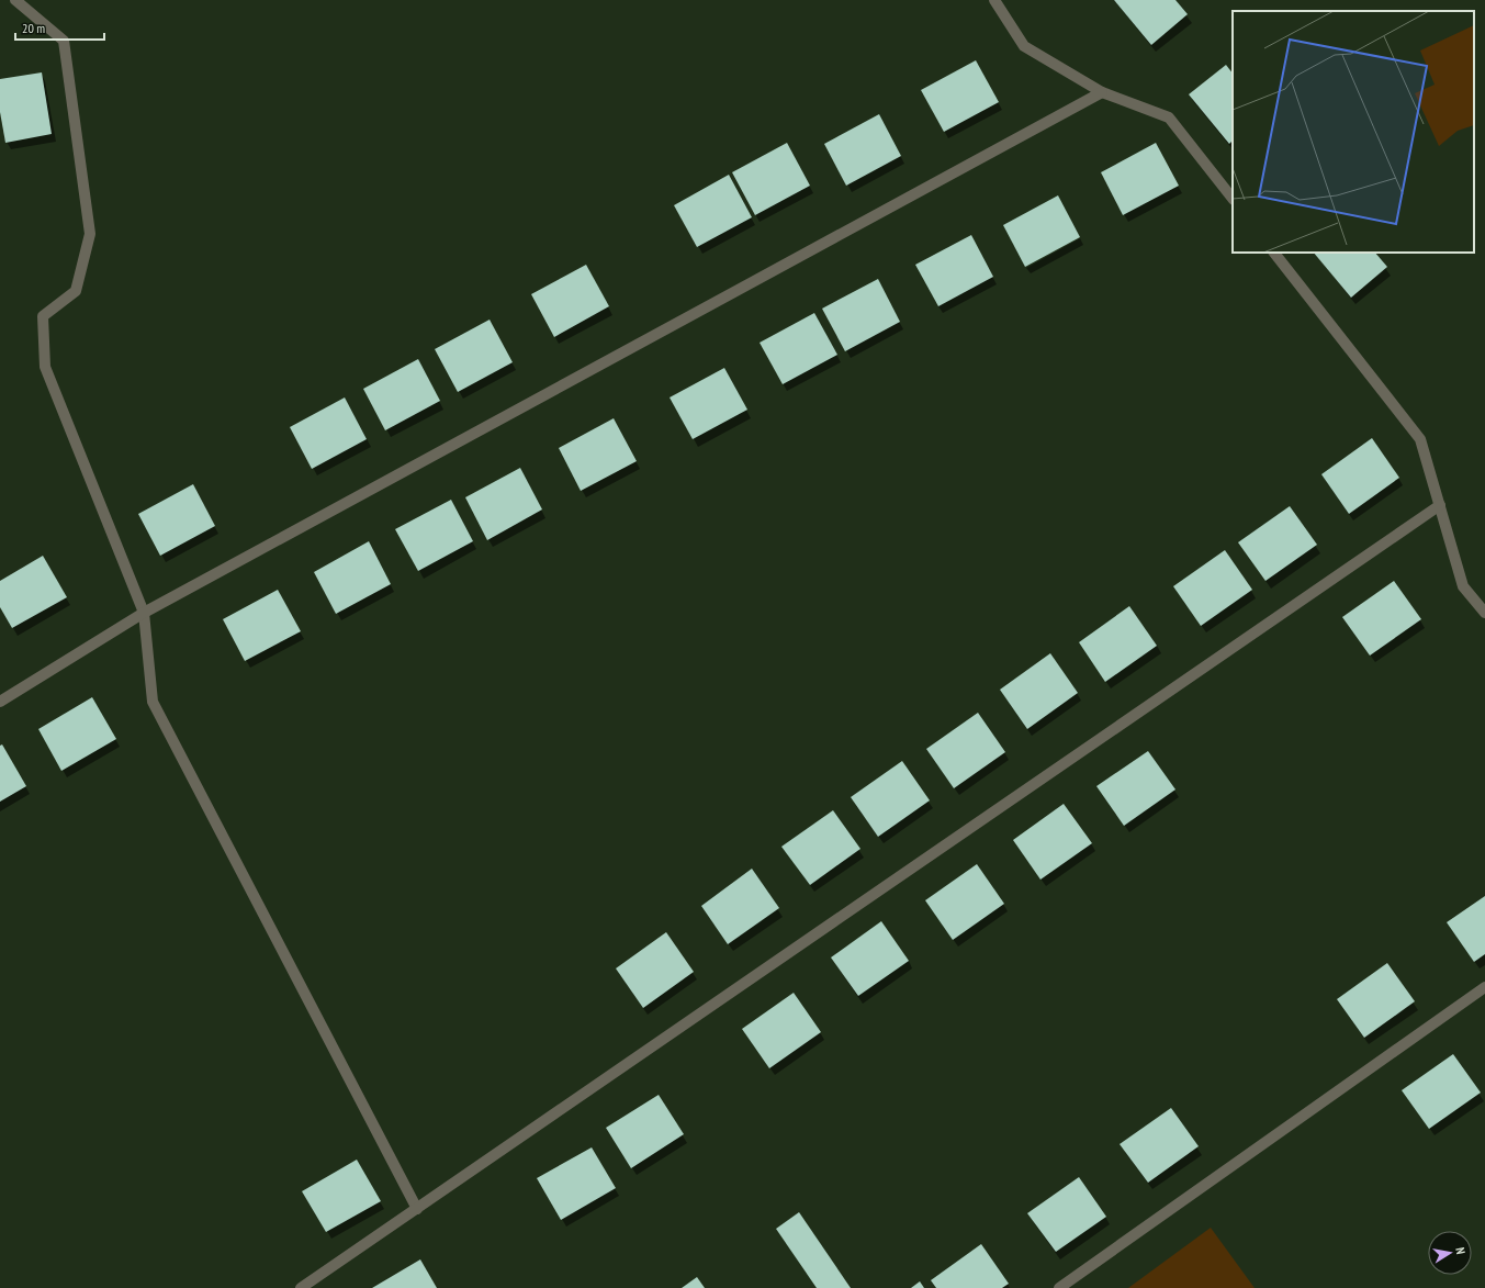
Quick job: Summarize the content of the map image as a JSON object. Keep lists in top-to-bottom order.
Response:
{
  "scale_bar": "20 m",
  "north": "right"
}
